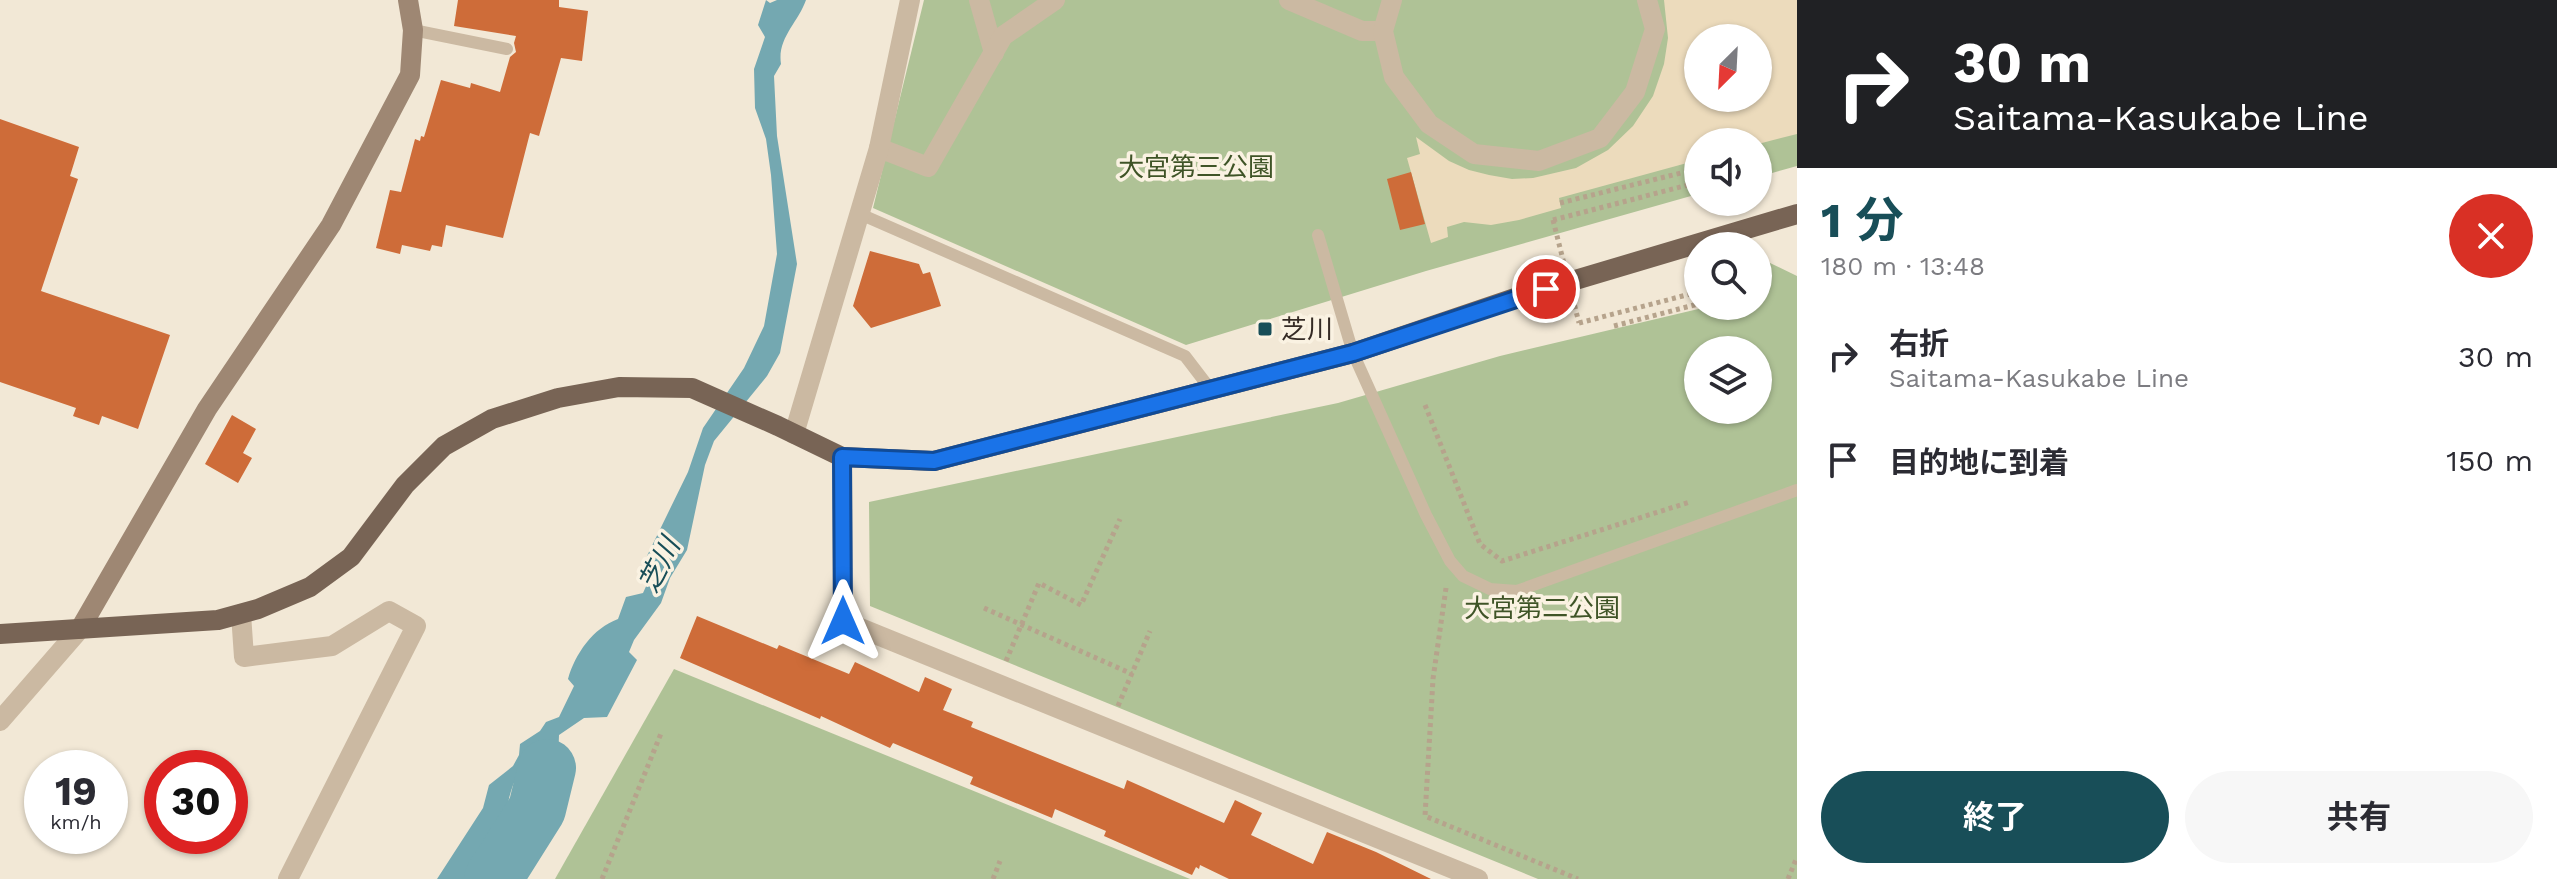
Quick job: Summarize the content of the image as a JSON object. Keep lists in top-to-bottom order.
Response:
{
  "water": ["芝川"],
  "parks": ["大宮第三公園", "大宮第二公園"],
  "places": {
    "transit": ["芝川"]
  },
  "north": "bottom left",
  "page": {
    "turn": ["30 m", "Saitama-Kasukabe Line"],
    "heading": ["1 分", "180 m · 13:48"],
    "list": [
      {
        "name": "右折",
        "note": "Saitama-Kasukabe Line",
        "value": "30 m"
      },
      {
        "name": "目的地に到着",
        "value": "150 m"
      }
    ],
    "speed": "19 km/h",
    "limit": "30",
    "buttons": ["終了", "共有"]
  }
}
